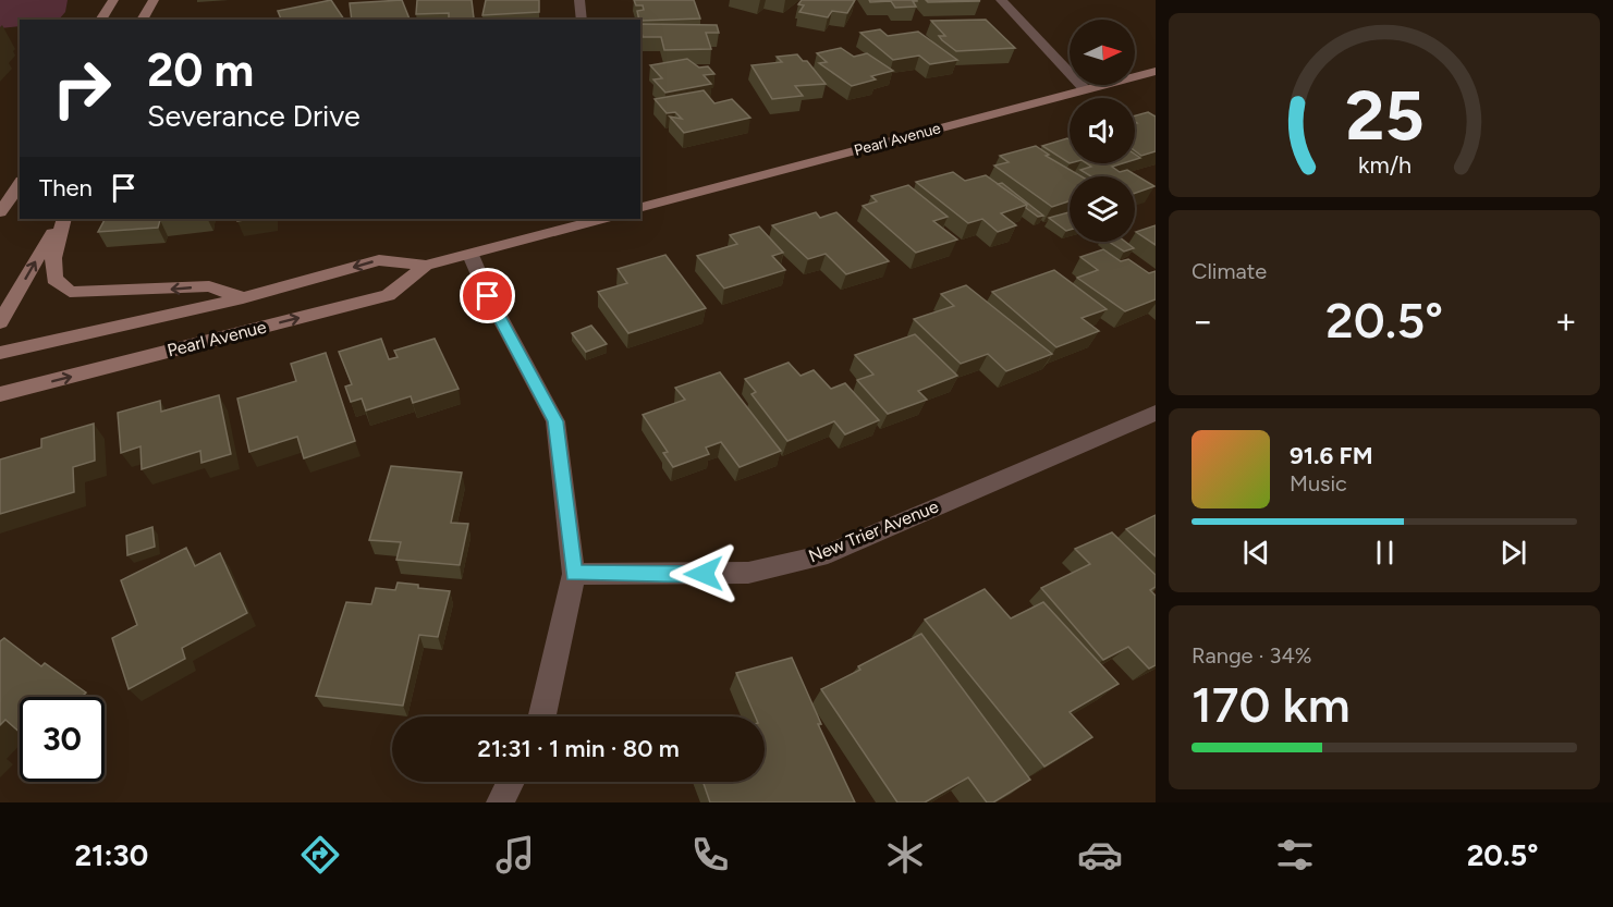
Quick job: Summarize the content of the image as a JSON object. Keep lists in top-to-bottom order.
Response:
{
  "streets": {
    "street": ["Pearl Avenue", "New Trier Avenue"]
  },
  "north": "right",
  "page": {
    "turn": ["20 m", "Severance Drive"],
    "then": "Then",
    "tile": [
      "Climate",
      ["Range · 34%", "170 km"]
    ],
    "heat": ["−", "20.5°", "+"],
    "song": ["91.6 FM", "Music"],
    "limit": "30",
    "trip": "21:31 · 1 min · 80 m",
    "tabs": ["21:30", "20.5°"],
    "gauge": ["25", "km/h"]
  }
}
